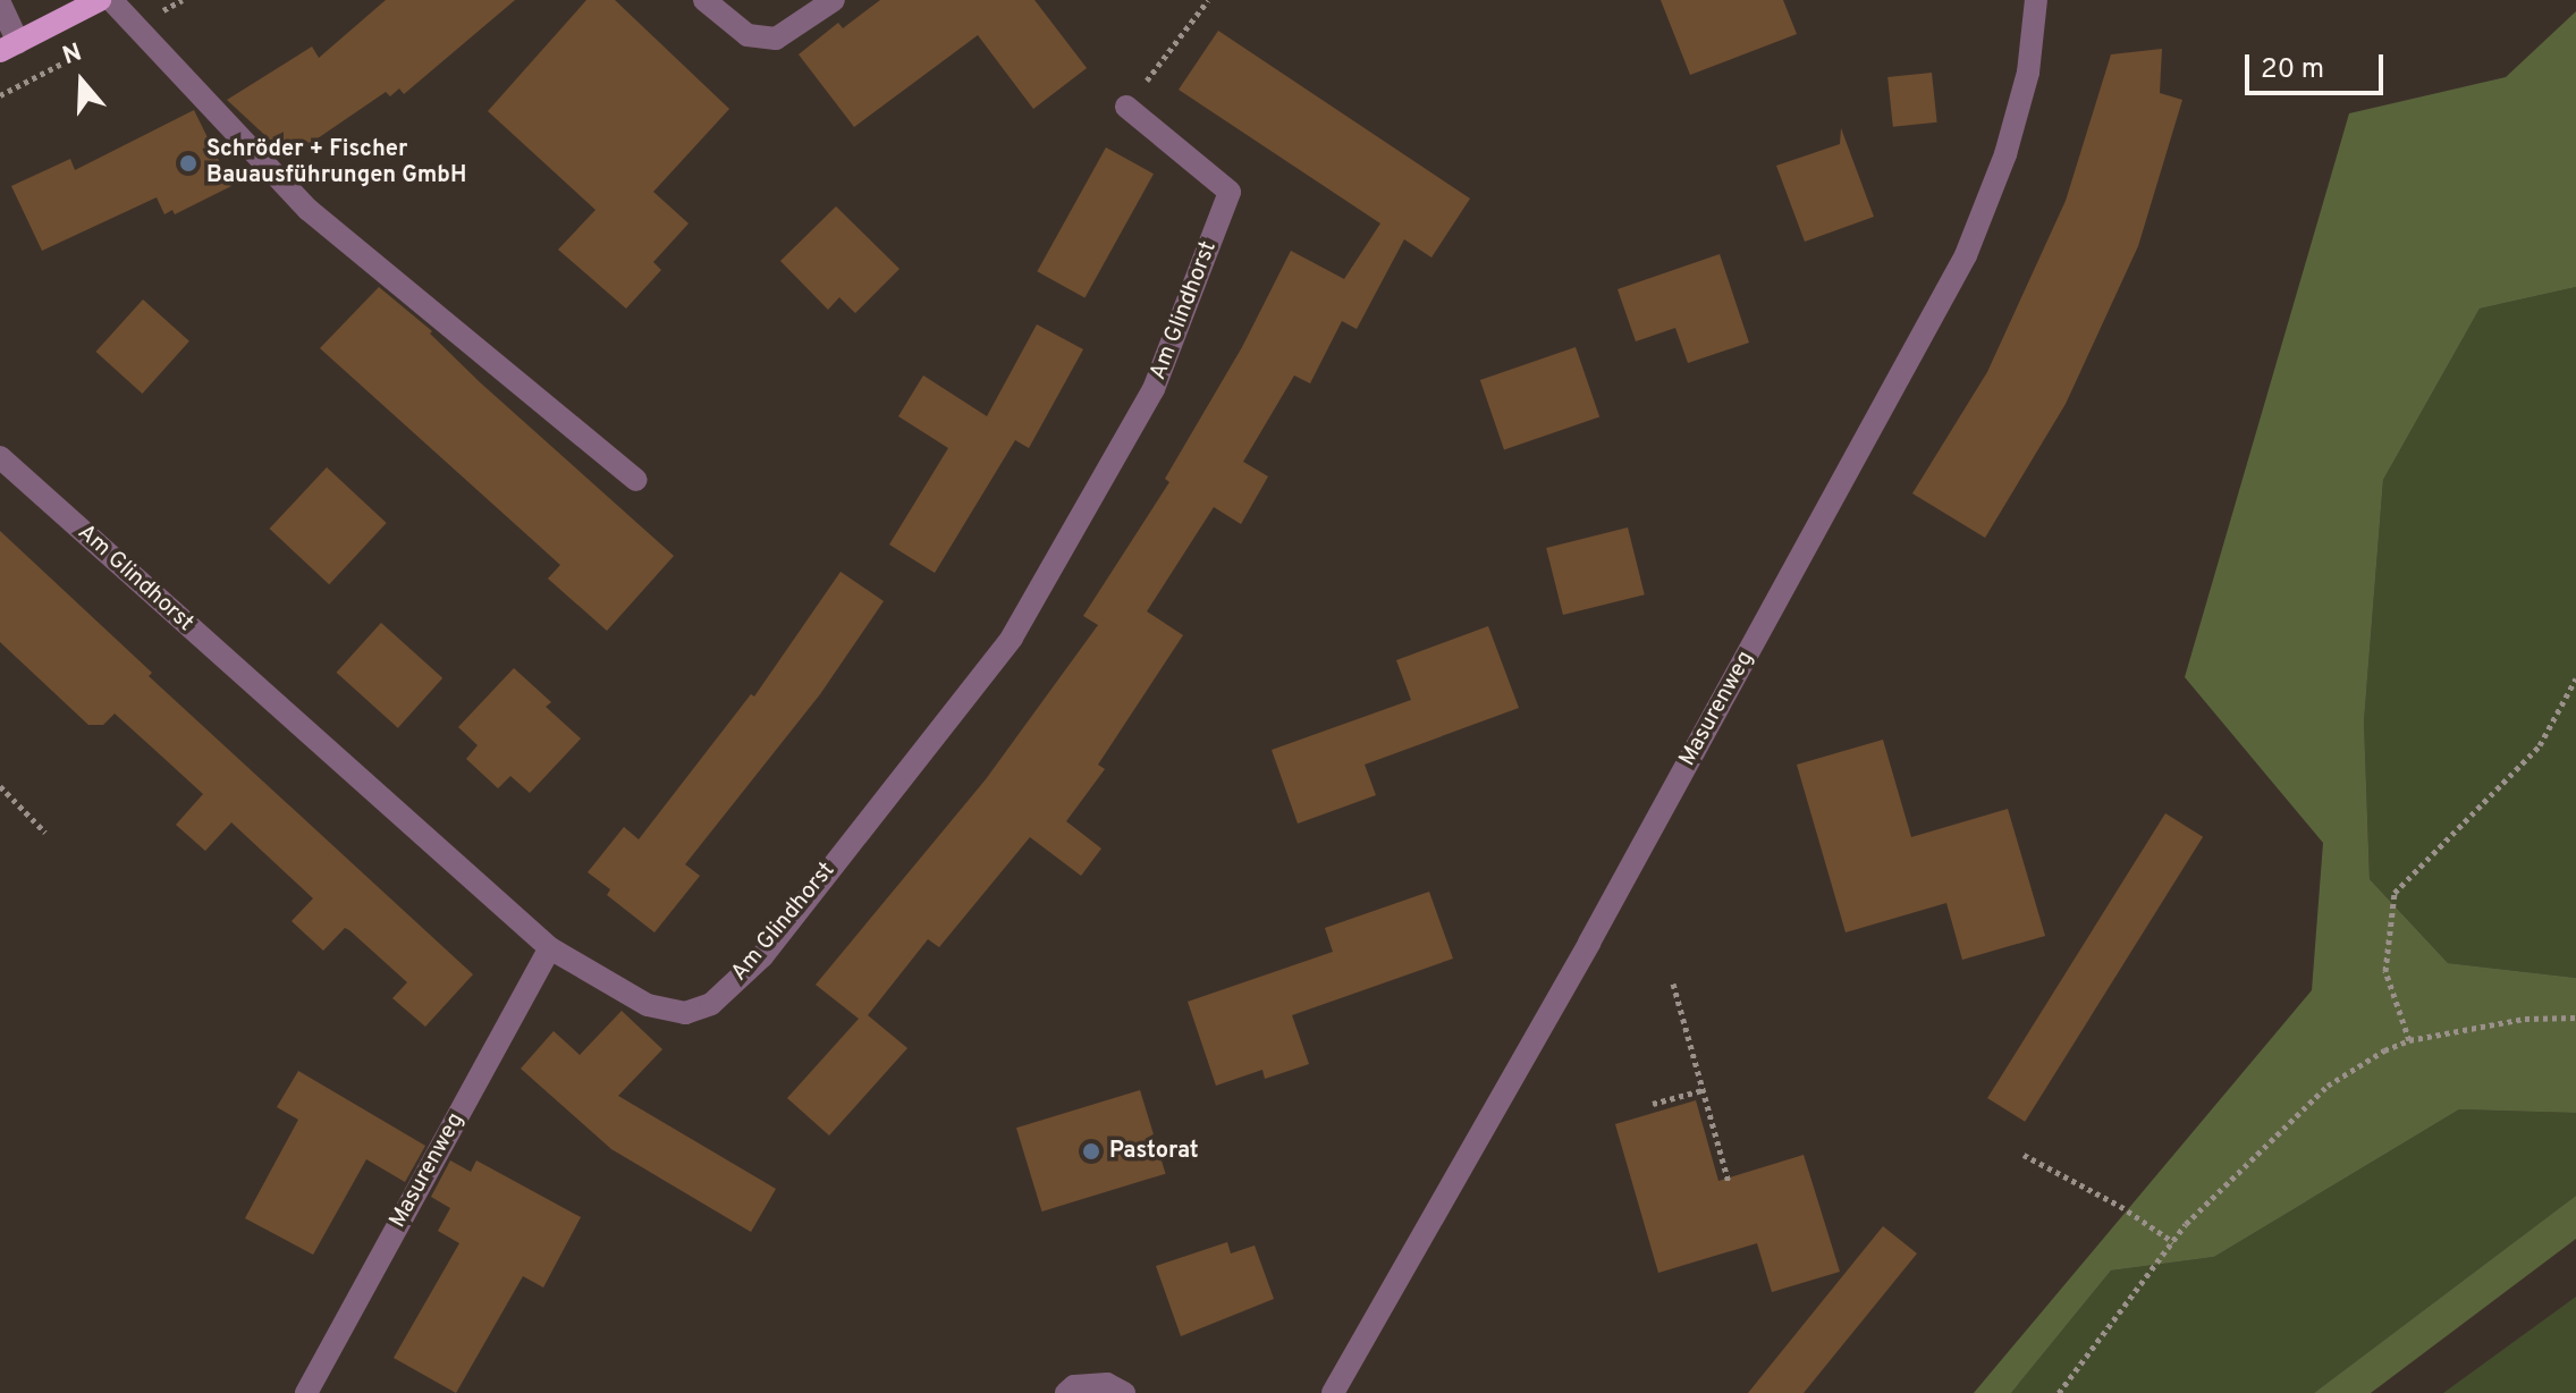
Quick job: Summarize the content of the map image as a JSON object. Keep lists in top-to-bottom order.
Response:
{
  "streets": {
    "street": ["Am Glindhorst", "Masurenweg"]
  },
  "crossings": [
    ["Am Glindhorst", "Masurenweg"]
  ],
  "places": ["Schröder + Fischer Bauausführungen GmbH", "Pastorat"],
  "scale_bar": "20 m",
  "north": "top"
}
